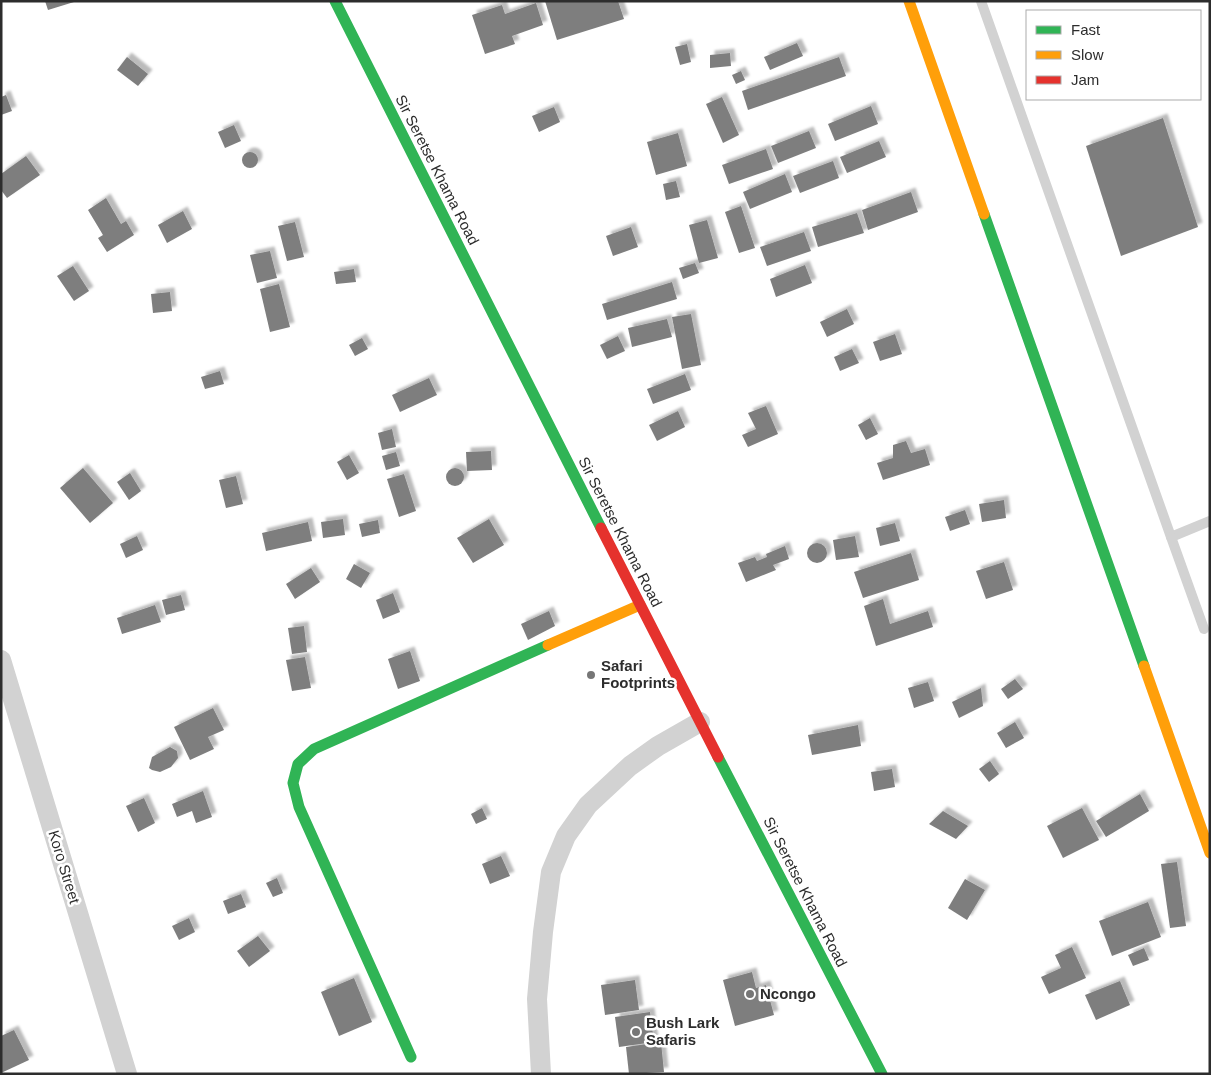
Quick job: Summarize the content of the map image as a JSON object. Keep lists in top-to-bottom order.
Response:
{
  "streets": {
    "street": ["Sir Seretse Khama Road", "Koro Street"]
  },
  "places": ["Safari Footprints", "Ncongo", "Bush Lark Safaris"],
  "legend": ["Fast", "Slow", "Jam"]
}
